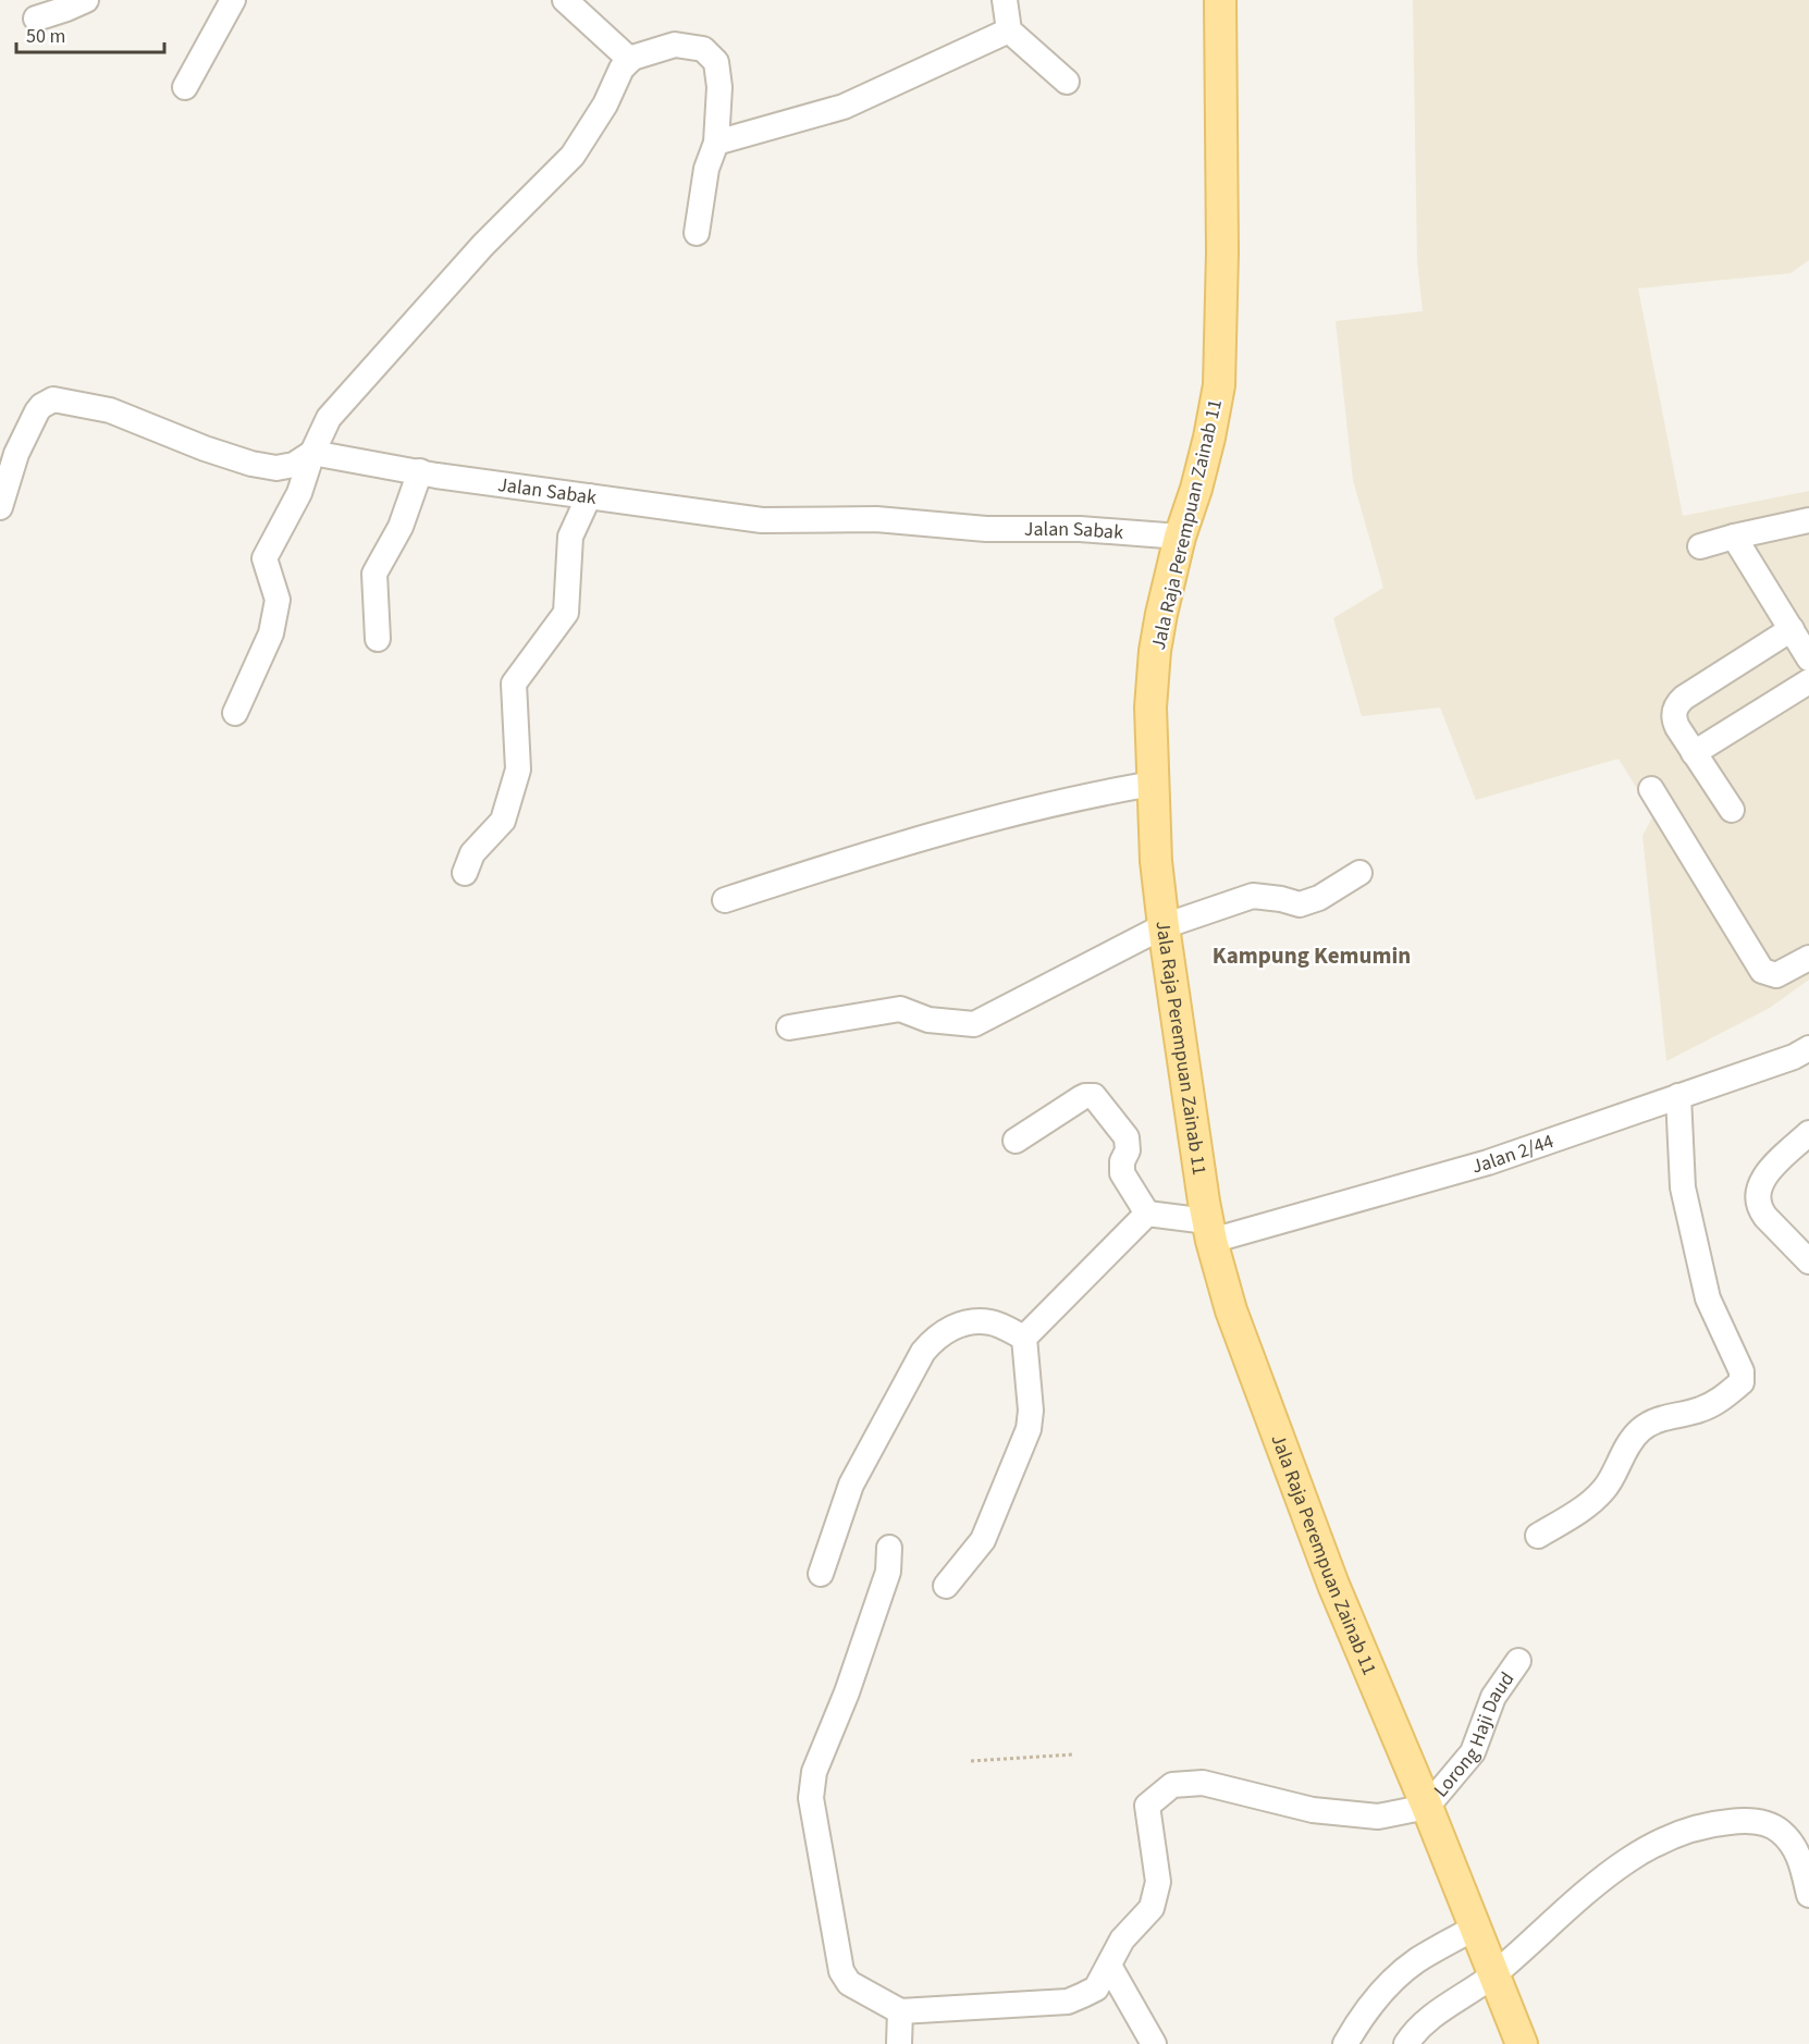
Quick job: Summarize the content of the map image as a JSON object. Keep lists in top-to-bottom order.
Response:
{
  "streets": {
    "main road": ["Jala Raja Perempuan Zainab 11"],
    "street": ["Jalan Sabak", "Jalan 2/44", "Lorong Haji Daud"]
  },
  "crossings": [
    ["Jalan Sabak", "Jala Raja Perempuan Zainab 11"],
    ["Jala Raja Perempuan Zainab 11", "Jalan 2/44"],
    ["Jala Raja Perempuan Zainab 11", "Lorong Haji Daud"]
  ],
  "districts": ["Kampung Kemumin"],
  "scale_bar": "50 m"
}
